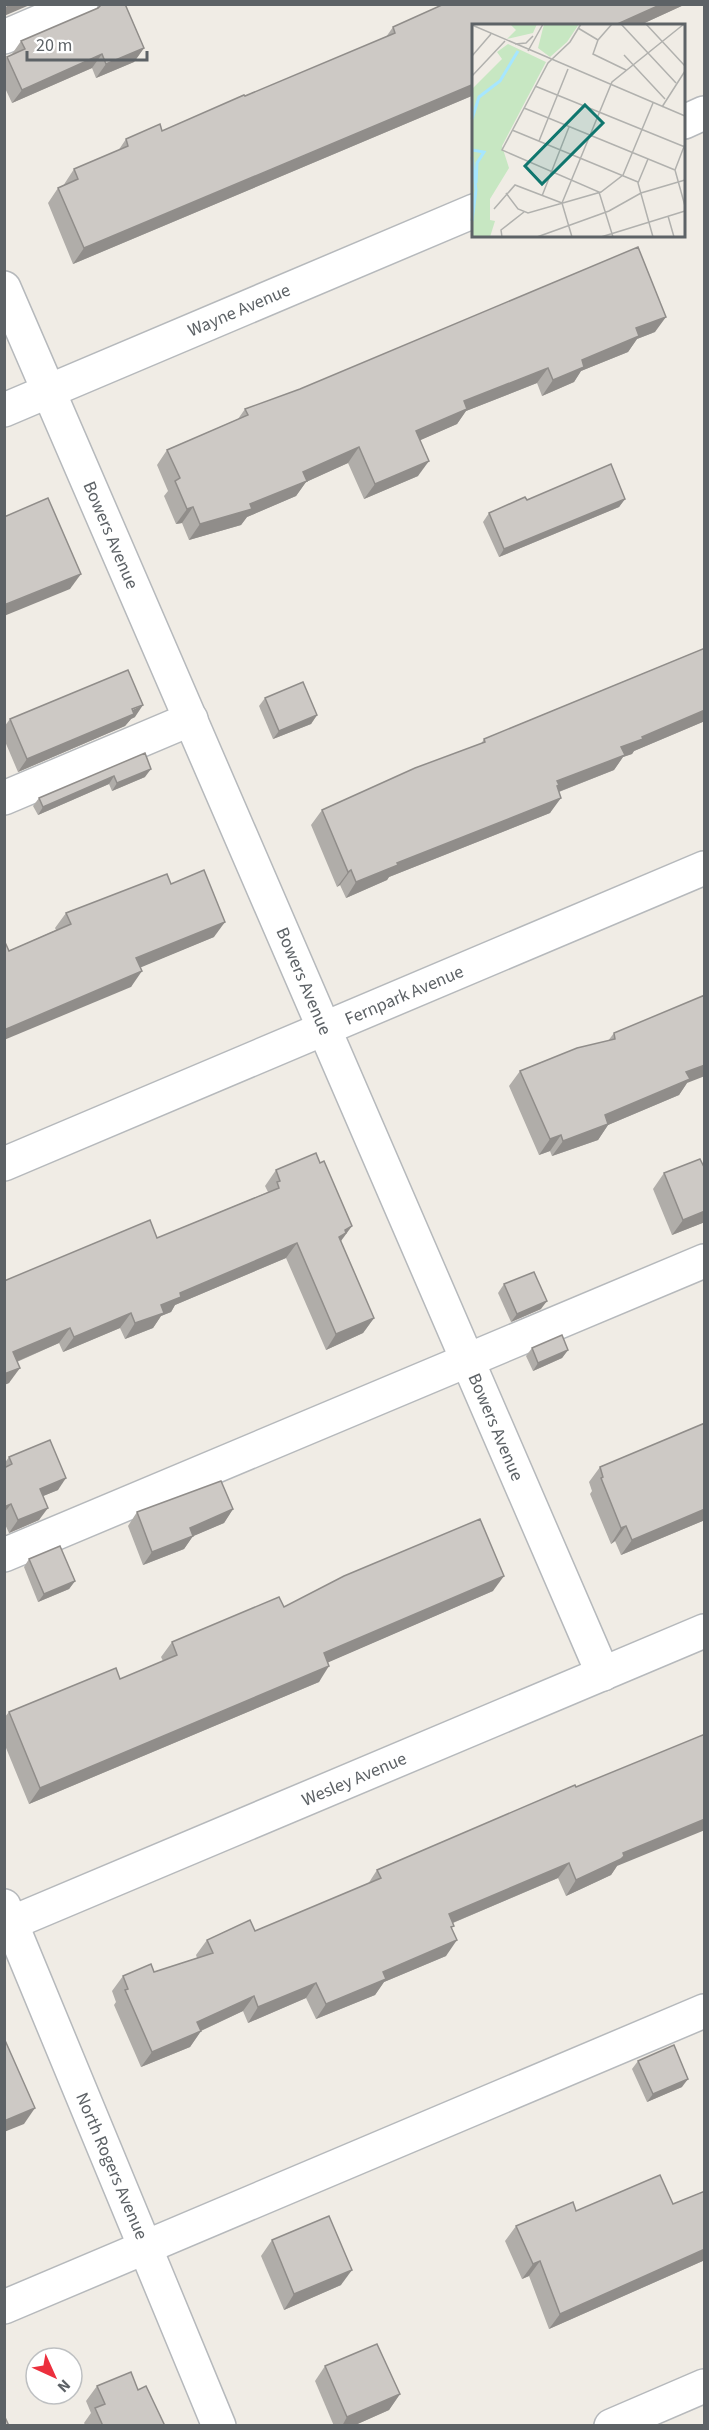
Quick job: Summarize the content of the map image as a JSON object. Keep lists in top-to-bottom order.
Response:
{
  "streets": {
    "street": [
      "Wayne Avenue",
      "Bowers Avenue",
      "Fernpark Avenue",
      "Wesley Avenue",
      "North Rogers Avenue"
    ]
  },
  "crossings": [
    ["Wayne Avenue", "Bowers Avenue"],
    ["Bowers Avenue", "Fernpark Avenue"],
    ["Bowers Avenue", "Wesley Avenue"],
    ["Wesley Avenue", "North Rogers Avenue"]
  ],
  "scale_bar": "20 m",
  "north": "bottom right"
}
